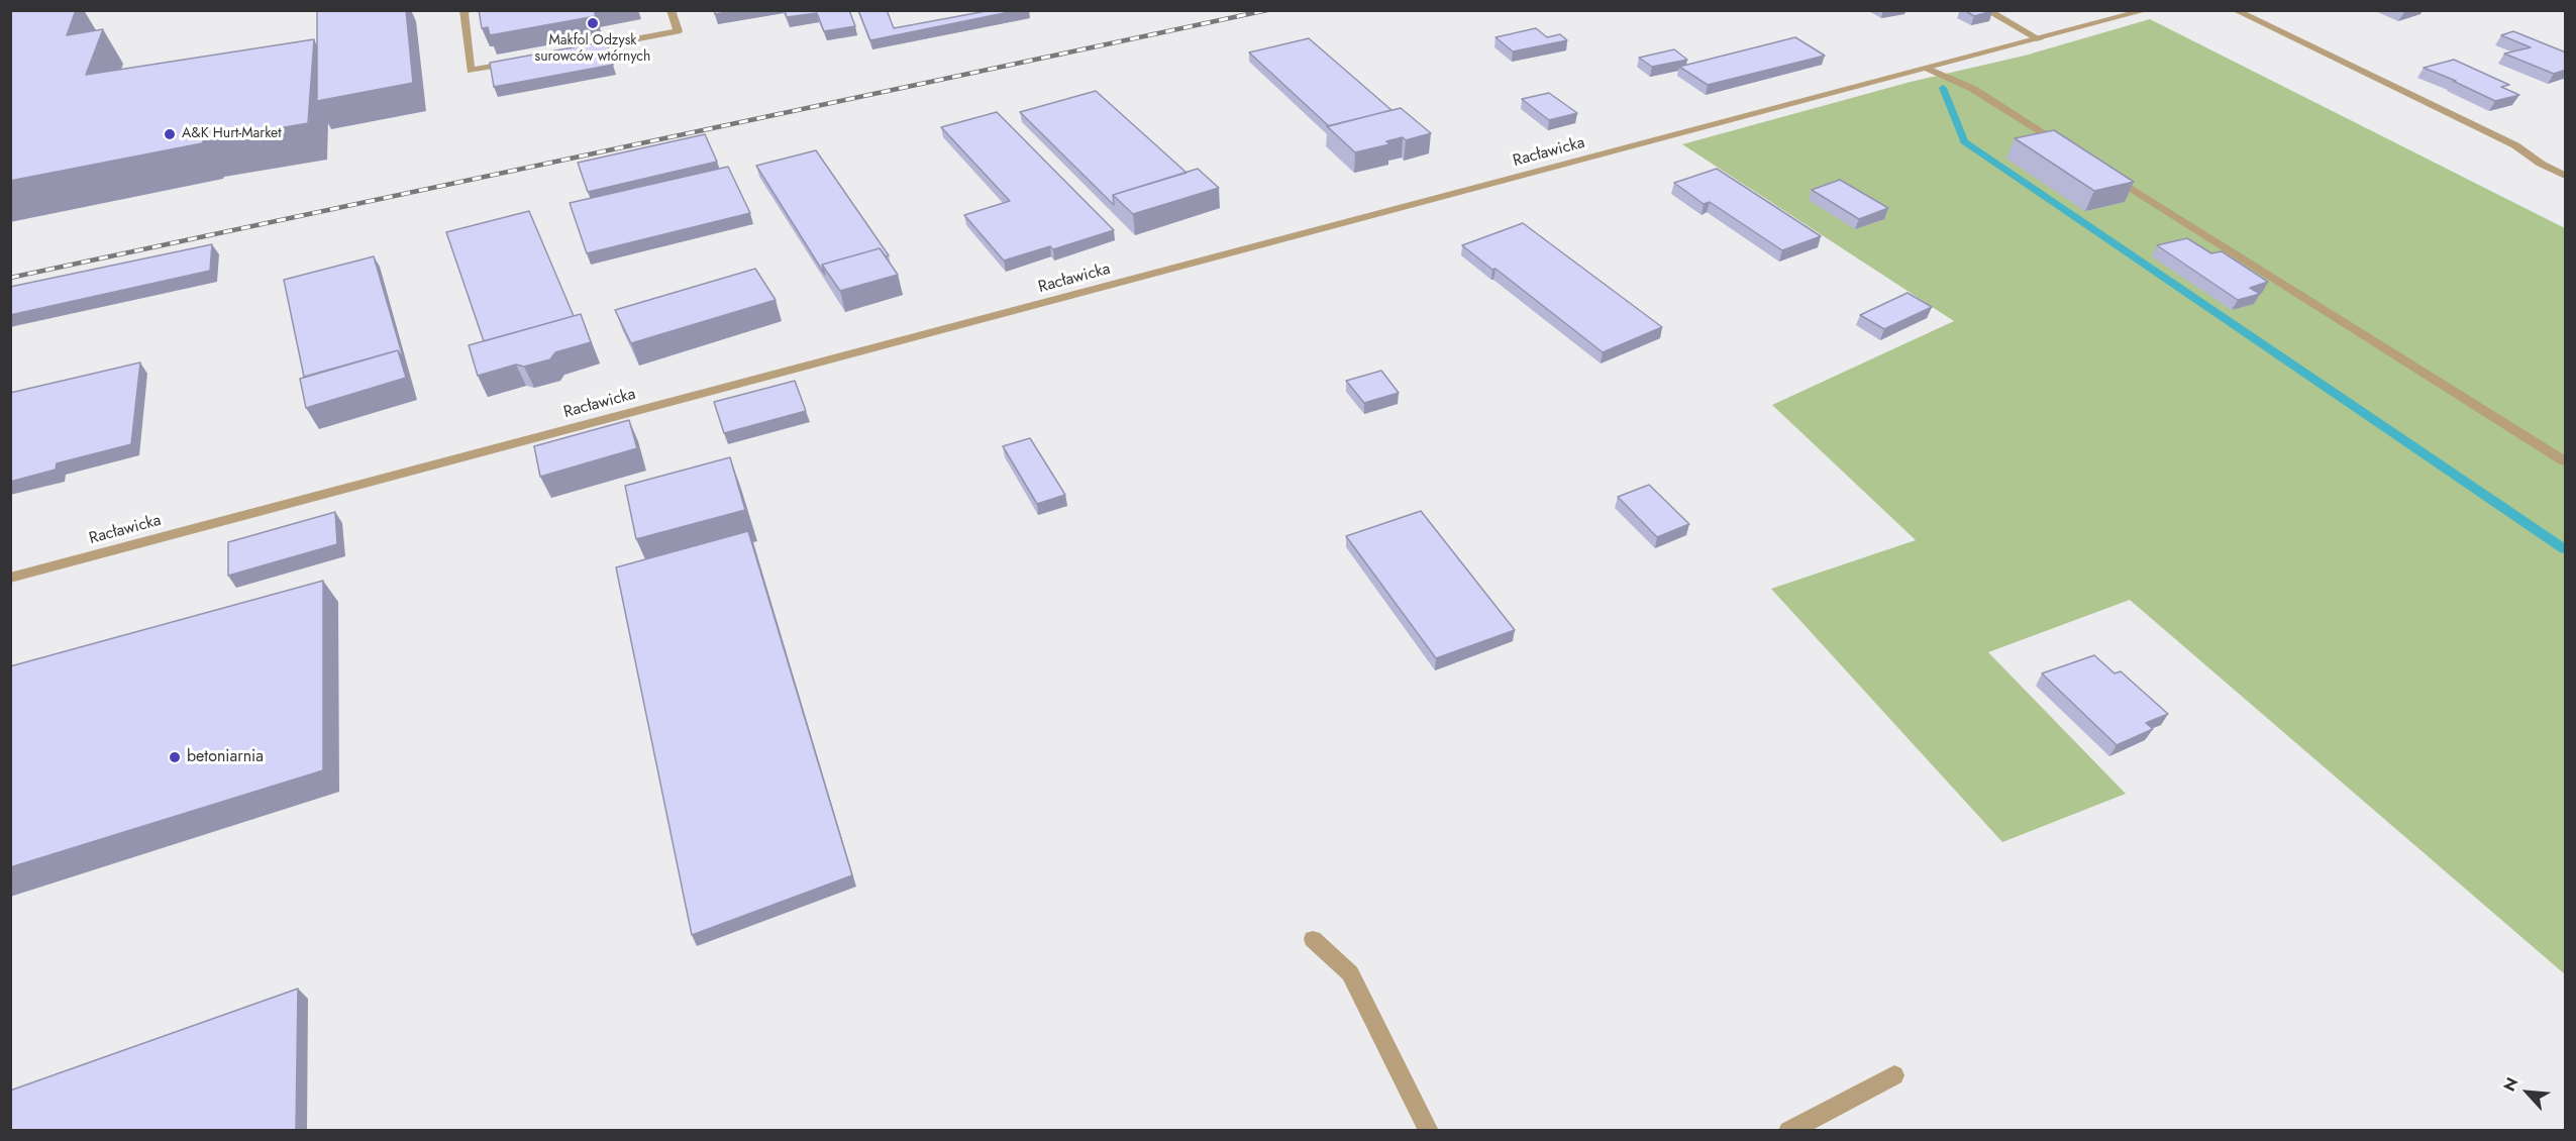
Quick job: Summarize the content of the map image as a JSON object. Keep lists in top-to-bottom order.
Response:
{
  "streets": {
    "street": ["Racławicka"]
  },
  "places": ["Makfol Odzysk surowców wtórnych", "A&K Hurt-Market", "betoniarnia"],
  "north": "top left"
}
